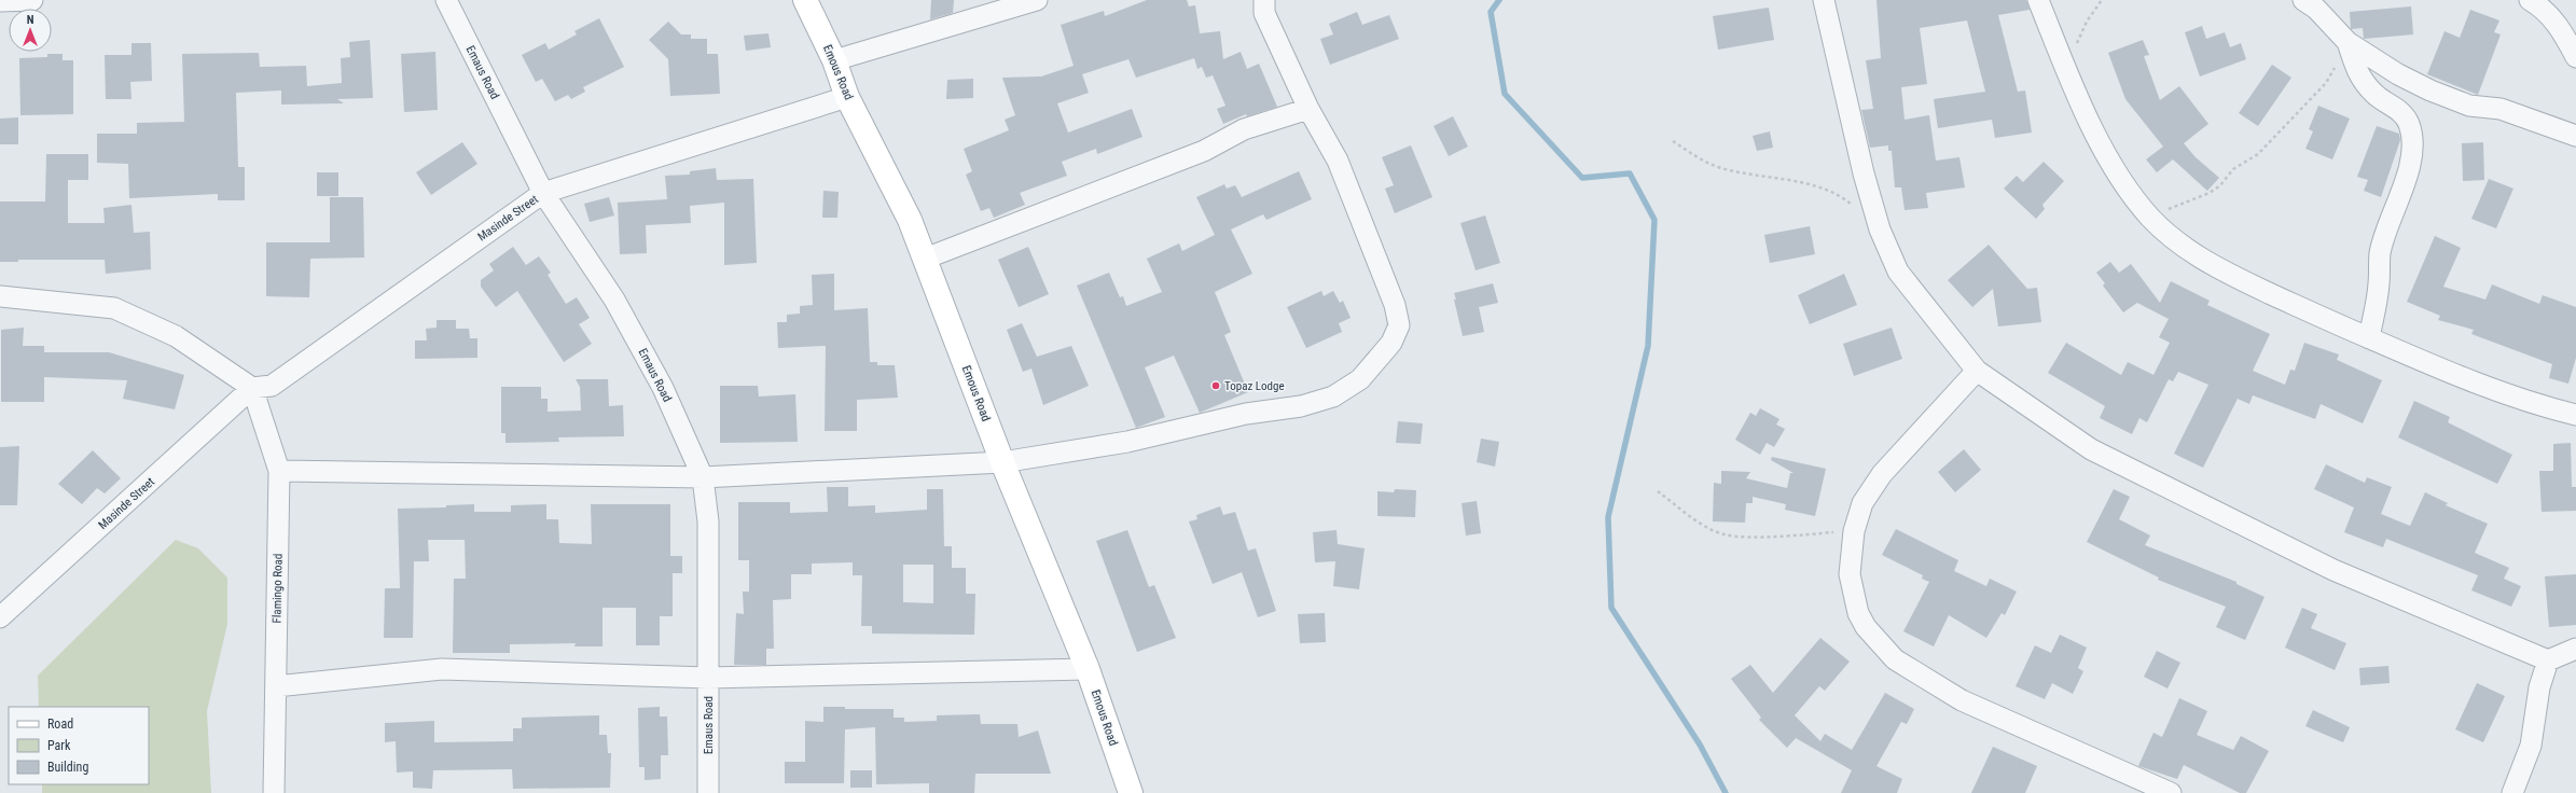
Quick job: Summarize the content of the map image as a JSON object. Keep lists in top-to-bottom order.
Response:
{
  "streets": {
    "street": [
      "Emaus Road",
      "Emous Road",
      "Masinde Street",
      "Flamingo Road"
    ]
  },
  "crossings": [
    ["Emaus Road", "Masinde Street"],
    ["Emous Road", "Masinde Street"],
    ["Masinde Street", "Flamingo Road"]
  ],
  "places": ["Topaz Lodge"],
  "legend": ["Road", "Park", "Building"],
  "north": "top"
}
